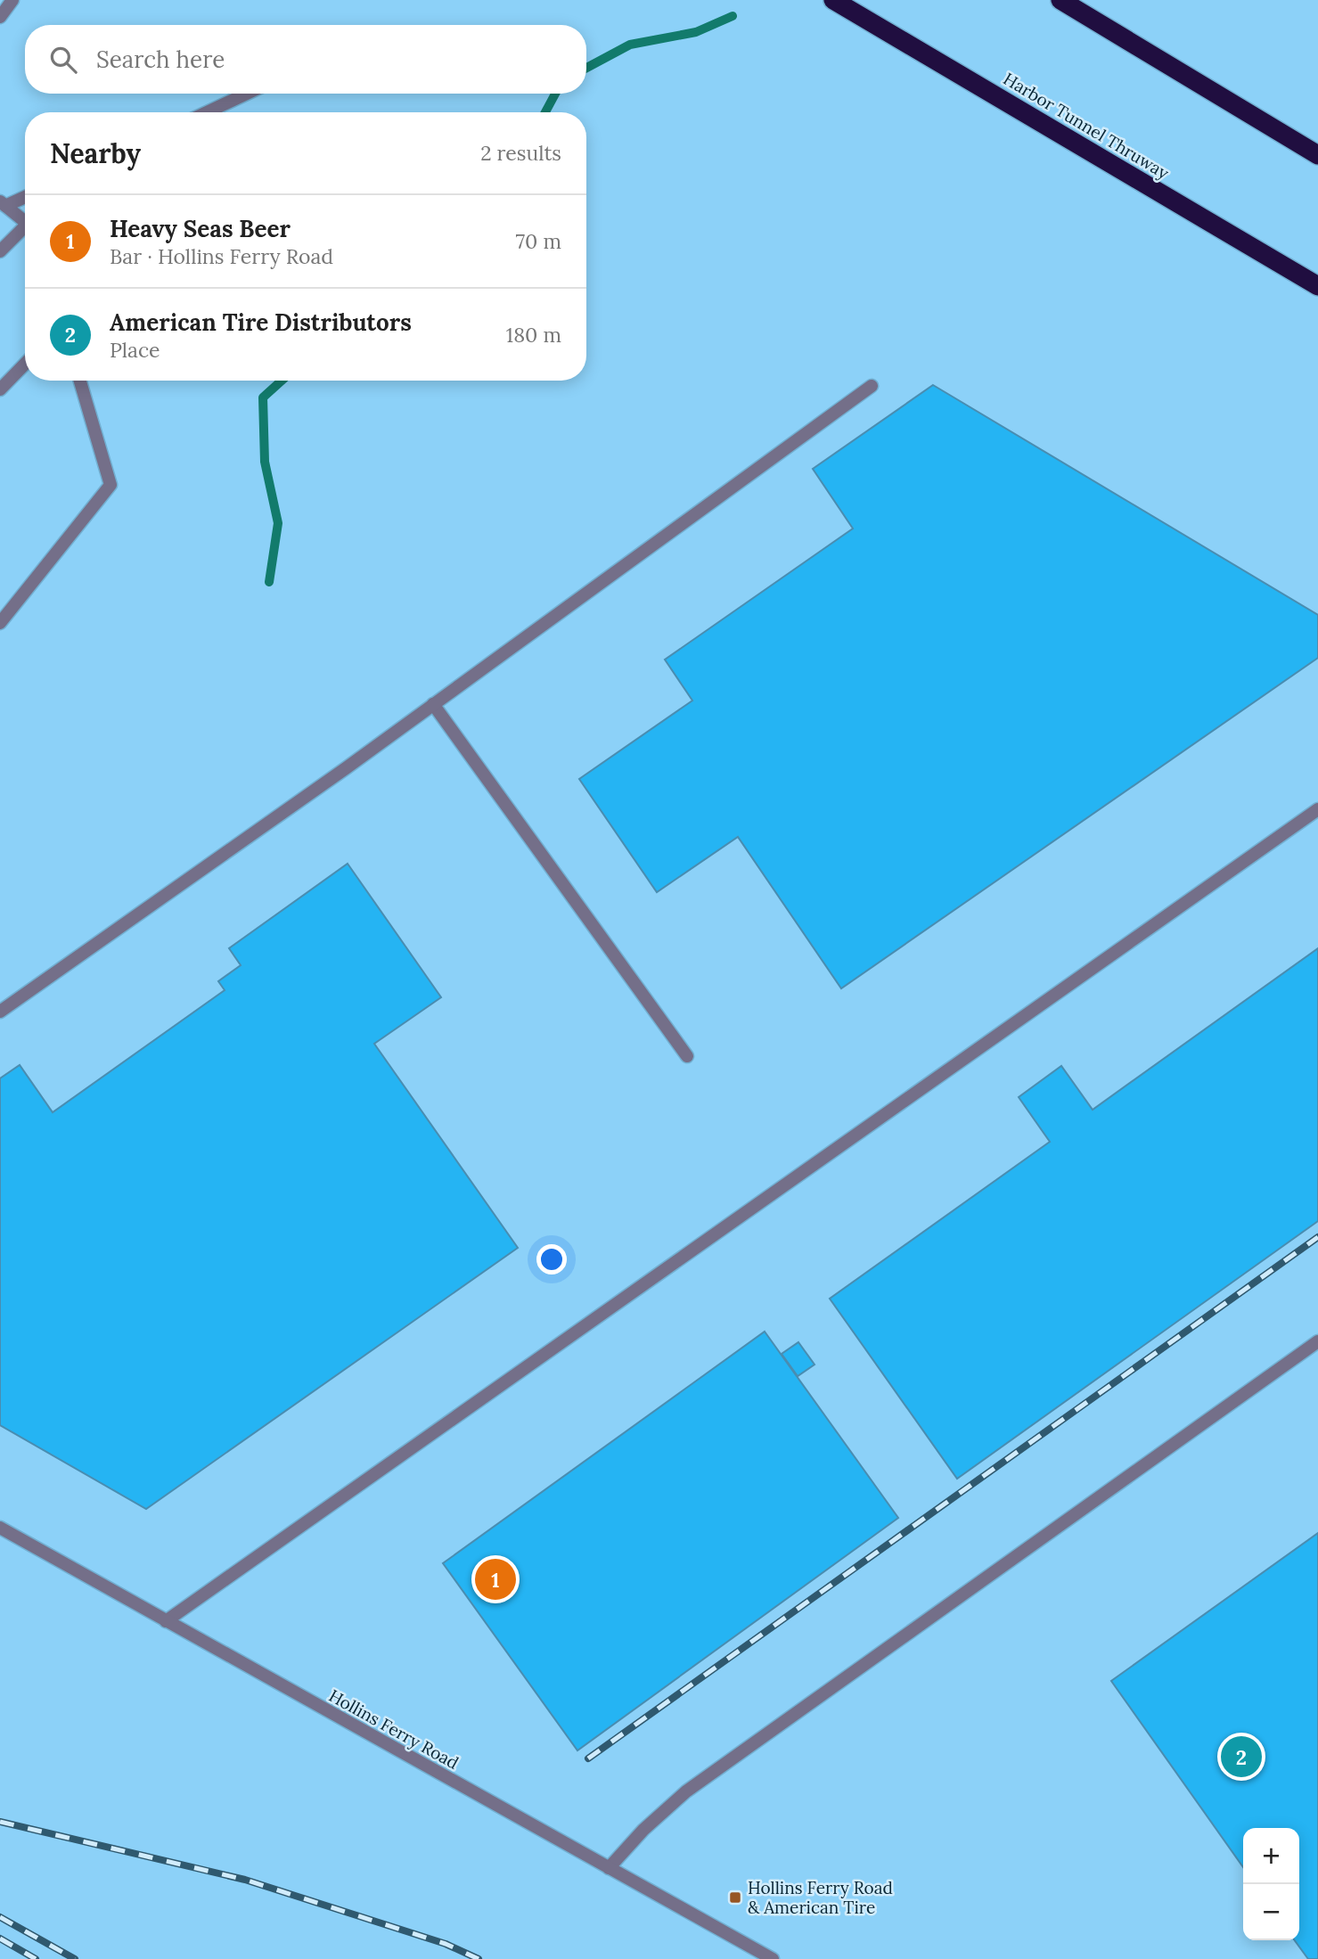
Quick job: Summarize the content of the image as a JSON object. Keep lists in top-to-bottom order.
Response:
{
  "streets": {
    "highway": ["Harbor Tunnel Thruway"],
    "street": ["Hollins Ferry Road"]
  },
  "places": {
    "transit": ["Hollins Ferry Road & American Tire"]
  },
  "page": {
    "search": "Search here",
    "heading": ["Nearby", "2 results"],
    "list": [
      {
        "mark": "1",
        "name": "Heavy Seas Beer",
        "note": "Bar · Hollins Ferry Road",
        "value": "70 m"
      },
      {
        "mark": "2",
        "name": "American Tire Distributors",
        "note": "Place",
        "value": "180 m"
      }
    ],
    "pins": ["1", "2"],
    "map_buttons": ["+", "−"]
  }
}
